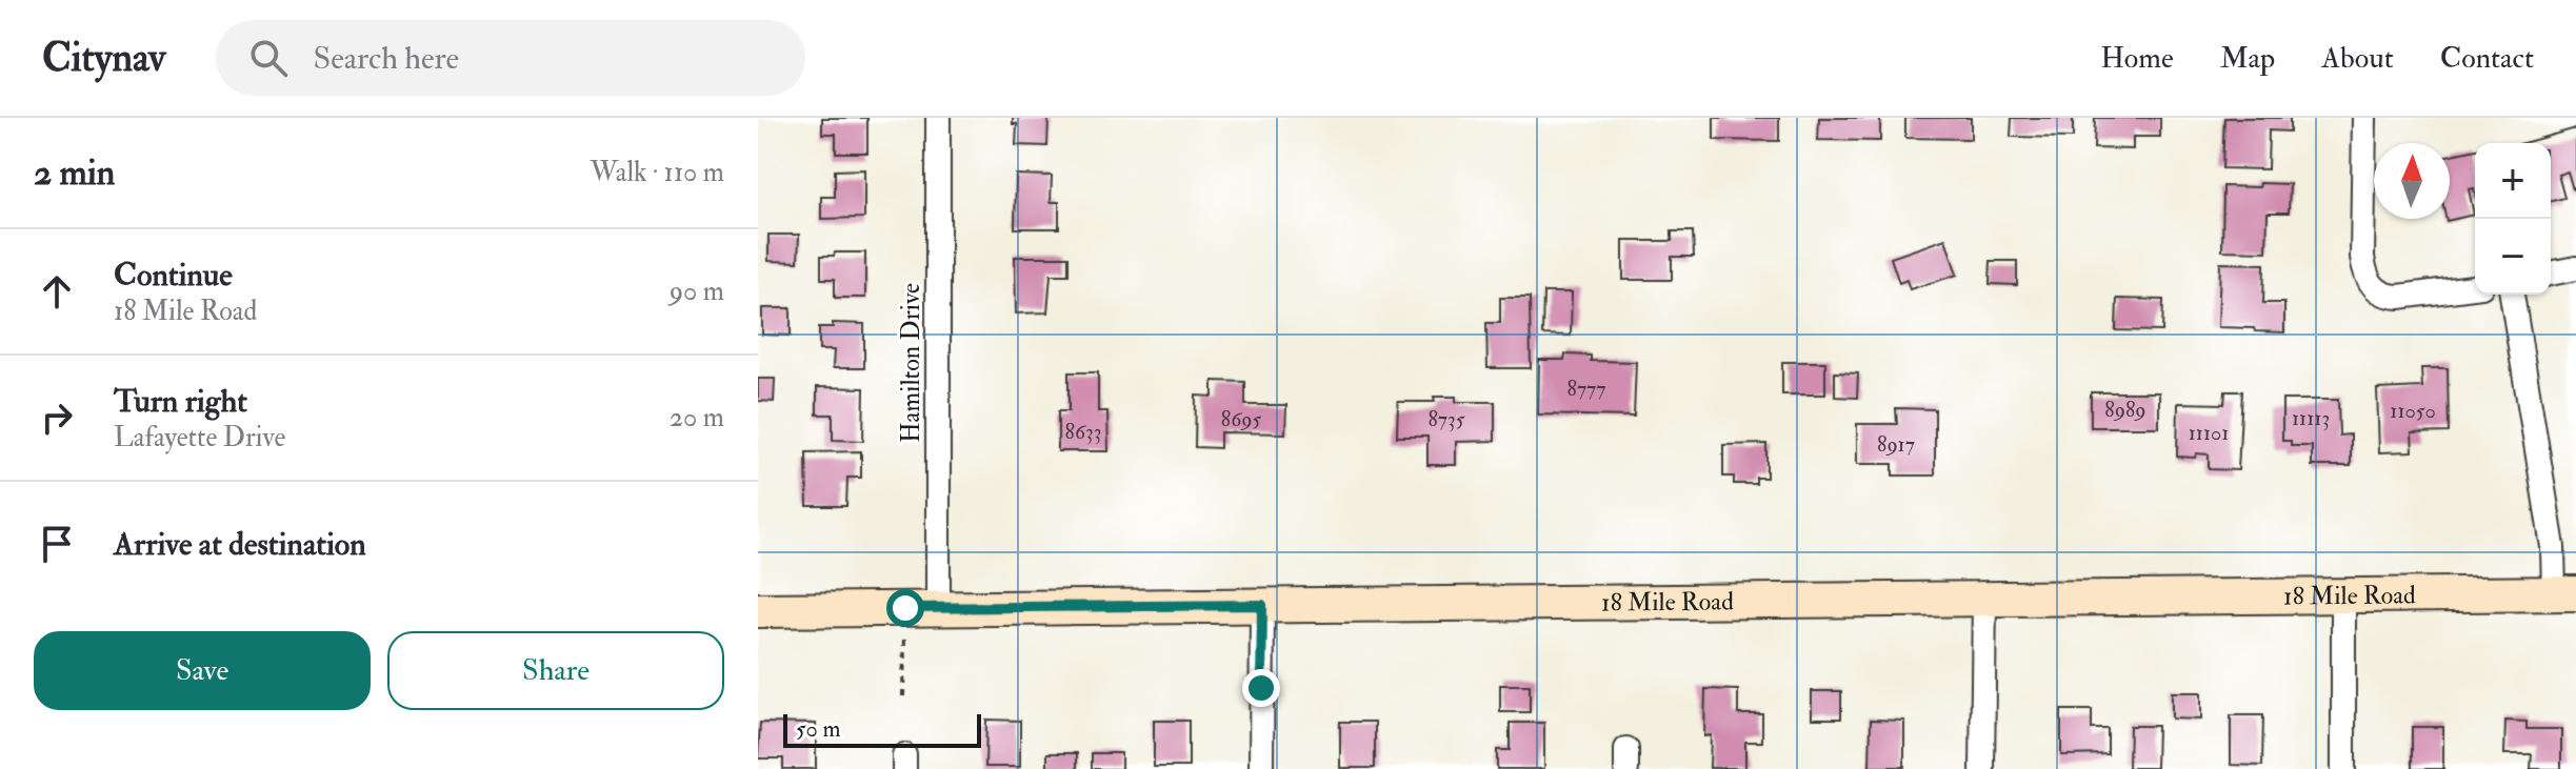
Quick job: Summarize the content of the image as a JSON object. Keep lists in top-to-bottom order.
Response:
{
  "streets": {
    "street": ["Hamilton Drive", "18 Mile Road"]
  },
  "crossings": [
    ["Hamilton Drive", "18 Mile Road"]
  ],
  "house_numbers": [
    "8777",
    "8989",
    "11050",
    "11113",
    "8695",
    "8735",
    "8633",
    "11101",
    "8917"
  ],
  "scale_bar": "50 m",
  "north": "top",
  "page": {
    "header": "Citynav",
    "search": "Search here",
    "nav": [
      "Home",
      "Map",
      "About",
      "Contact"
    ],
    "heading": ["2 min", "Walk · 110 m"],
    "map_buttons": ["+", "−"],
    "list": [
      ["Continue", "18 Mile Road", "90 m"],
      ["Turn right", "Lafayette Drive", "20 m"],
      "Arrive at destination"
    ],
    "buttons": ["Save", "Share"],
    "scale": "50 m"
  }
}
